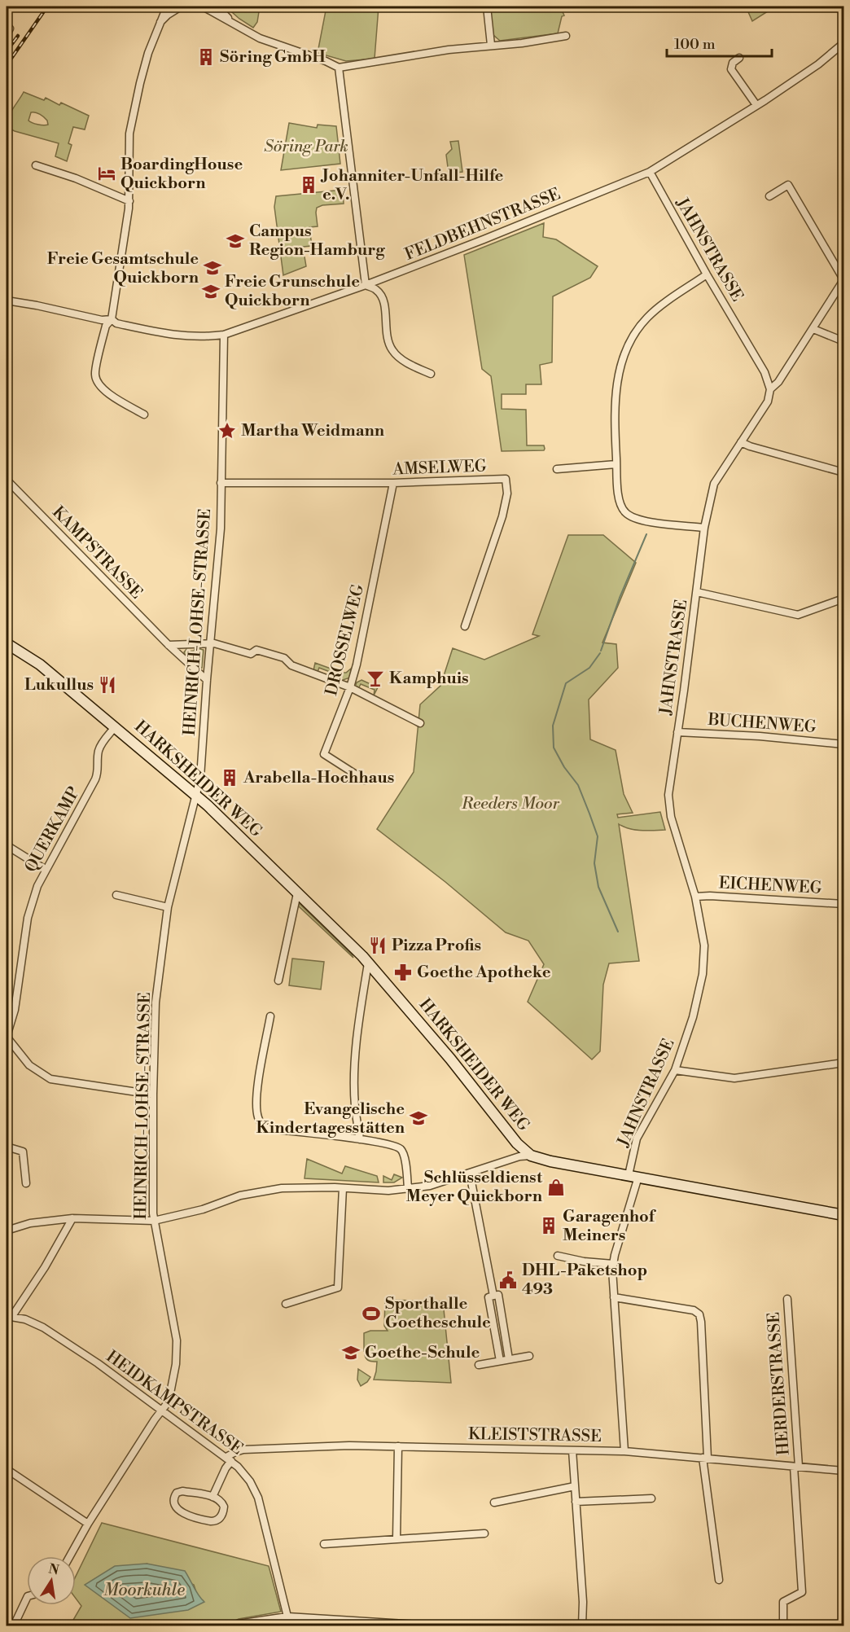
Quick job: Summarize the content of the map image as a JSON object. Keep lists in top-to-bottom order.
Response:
{
  "streets": {
    "main road": ["HARKSHEIDER WEG"],
    "street": [
      "FELDBEHNSTRASSE",
      "JAHNSTRASSE",
      "AMSELWEG",
      "KAMPSTRASSE",
      "HEINRICH-LOHSE-STRASSE",
      "DROSSELWEG",
      "BUCHENWEG",
      "QUERKAMP",
      "EICHENWEG",
      "HERDERSTRASSE",
      "HEIDKAMPSTRASSE",
      "KLEISTSTRASSE"
    ]
  },
  "crossings": [
    ["FELDBEHNSTRASSE", "JAHNSTRASSE"],
    ["FELDBEHNSTRASSE", "HEINRICH-LOHSE-STRASSE"],
    ["JAHNSTRASSE", "BUCHENWEG"],
    ["JAHNSTRASSE", "HARKSHEIDER WEG"],
    ["JAHNSTRASSE", "EICHENWEG"],
    ["JAHNSTRASSE", "KLEISTSTRASSE"],
    ["AMSELWEG", "HEINRICH-LOHSE-STRASSE"],
    ["AMSELWEG", "DROSSELWEG"],
    ["KAMPSTRASSE", "HEINRICH-LOHSE-STRASSE"],
    ["HEINRICH-LOHSE-STRASSE", "HARKSHEIDER WEG"],
    ["HEINRICH-LOHSE-STRASSE", "HEIDKAMPSTRASSE"],
    ["HARKSHEIDER WEG", "QUERKAMP"],
    ["HERDERSTRASSE", "KLEISTSTRASSE"],
    ["HEIDKAMPSTRASSE", "KLEISTSTRASSE"]
  ],
  "water": ["Moorkuhle"],
  "parks": ["Söring Park", "Reeders Moor"],
  "places": {
    "building": [
      "Söring GmbH",
      "Johanniter-Unfall-Hilfe e.V.",
      "Arabella-Hochhaus",
      "Garagenhof Meiners"
    ],
    "hotel": ["BoardingHouse Quickborn"],
    "school or university": [
      "Campus Region-Hamburg",
      "Freie Gesamtschule Quickborn",
      "Freie Grunschule Quickborn",
      "Evangelische Kindertagesstätten",
      "Goethe-Schule"
    ],
    "place": ["Martha Weidmann"],
    "bar": ["Kamphuis"],
    "restaurant": ["Lukullus", "Pizza Profis"],
    "pharmacy": ["Goethe Apotheke"],
    "shop": ["Schlüsseldienst Meyer Quickborn"],
    "public building": ["DHL-Paketshop 493"],
    "sports": ["Sporthalle Goetheschule"]
  },
  "scale_bar": "100 m",
  "north": "top"
}
